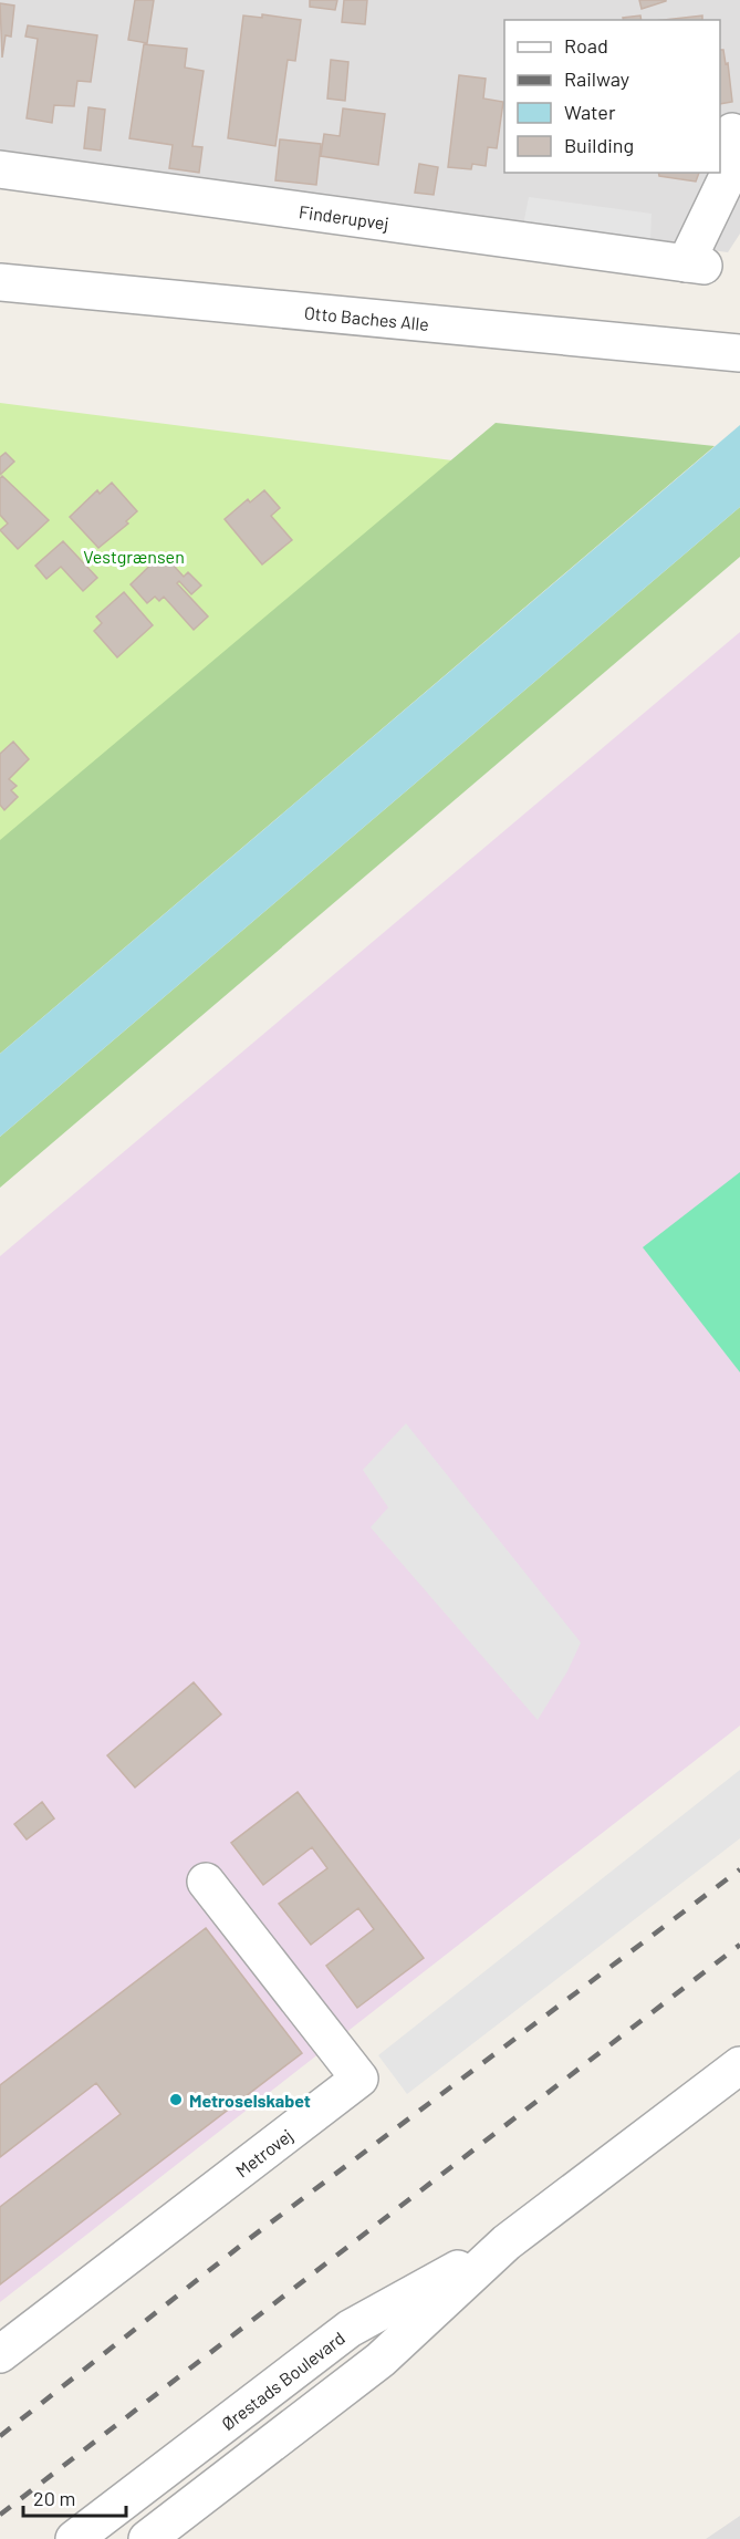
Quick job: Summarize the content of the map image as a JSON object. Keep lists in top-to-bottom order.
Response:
{
  "streets": {
    "street": [
      "Finderupvej",
      "Otto Baches Alle",
      "Metrovej",
      "Ørestads Boulevard"
    ]
  },
  "parks": ["Vestgrænsen"],
  "places": ["Metroselskabet"],
  "legend": [
    "Road",
    "Railway",
    "Water",
    "Building"
  ],
  "scale_bar": "20 m"
}
